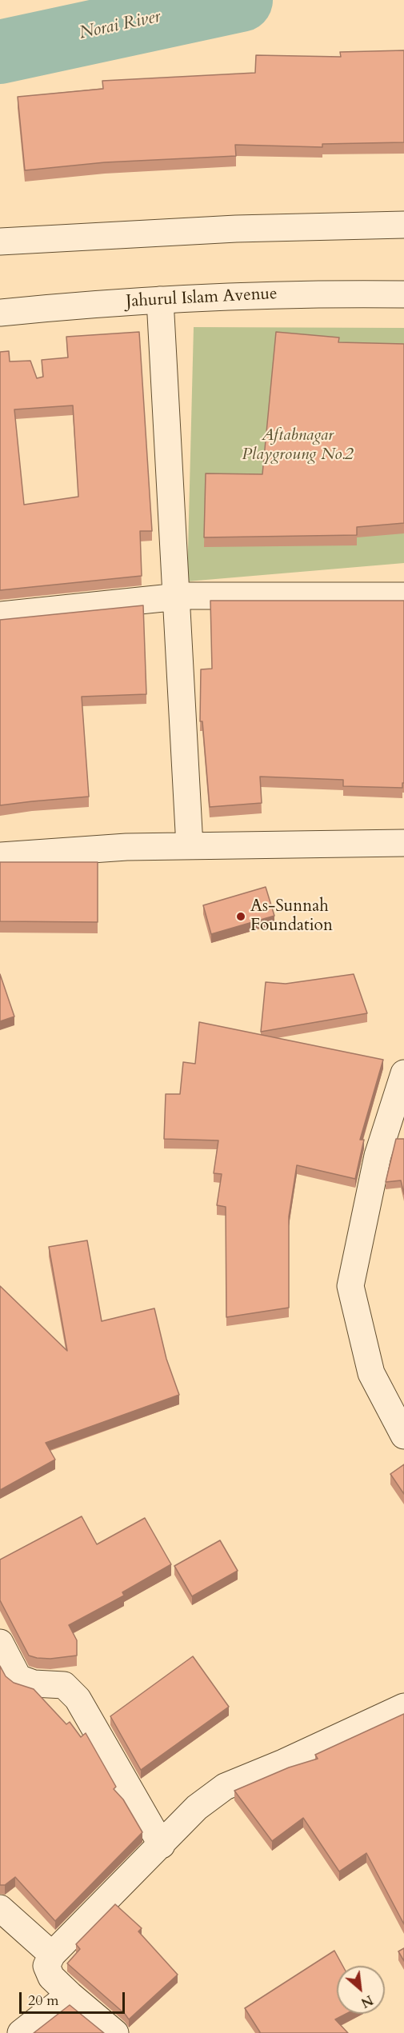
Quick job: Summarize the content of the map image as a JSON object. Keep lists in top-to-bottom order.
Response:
{
  "streets": {
    "street": ["Jahurul Islam Avenue"]
  },
  "water": ["Norai River"],
  "parks": ["Aftabnagar Playgroung No.2"],
  "places": ["As-Sunnah Foundation"],
  "scale_bar": "20 m",
  "north": "bottom right"
}
